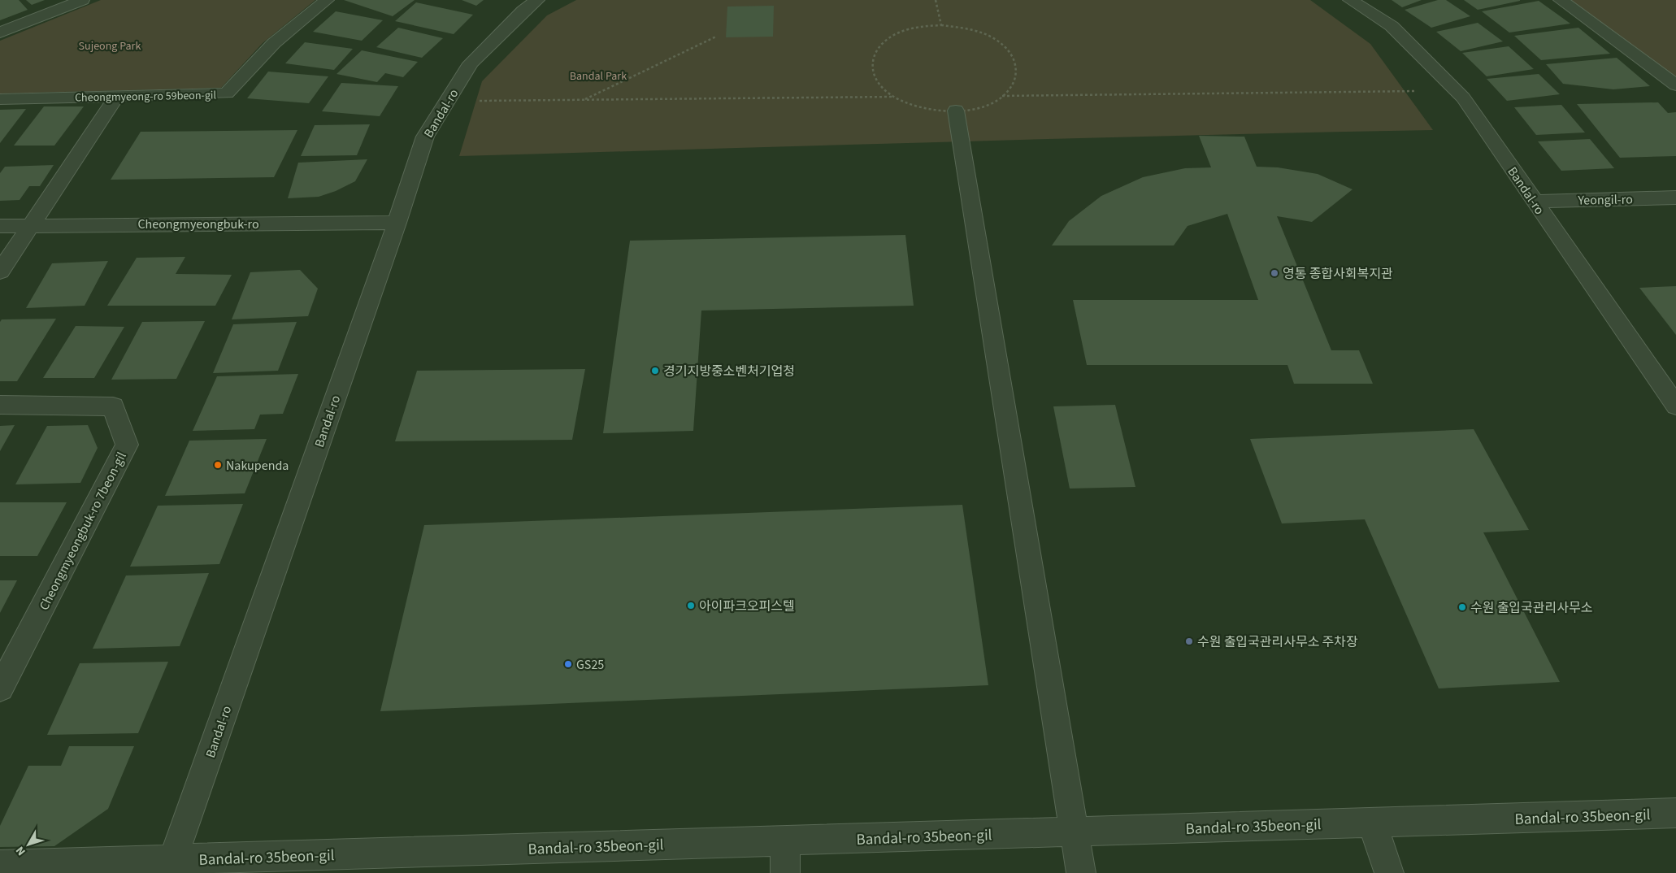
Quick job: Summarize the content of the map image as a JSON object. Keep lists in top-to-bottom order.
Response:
{
  "streets": {
    "street": [
      "Cheongmyeong-ro 59beon-gil",
      "Bandal-ro",
      "Yeongil-ro",
      "Cheongmyeongbuk-ro",
      "Cheongmyeongbuk-ro 7beon-gil",
      "Bandal-ro 35beon-gil"
    ]
  },
  "crossings": [
    ["Bandal-ro", "Yeongil-ro"],
    ["Bandal-ro", "Cheongmyeongbuk-ro"],
    ["Bandal-ro", "Bandal-ro 35beon-gil"]
  ],
  "parks": ["Sujeong Park", "Bandal Park"],
  "places": [
    "영통 종합사회복지관",
    "경기지방중소벤처기업청",
    "Nakupenda",
    "아이파크오피스텔",
    "수원 출입국관리사무소",
    "수원 출입국관리사무소 주차장",
    "GS25"
  ],
  "north": "bottom left"
}
